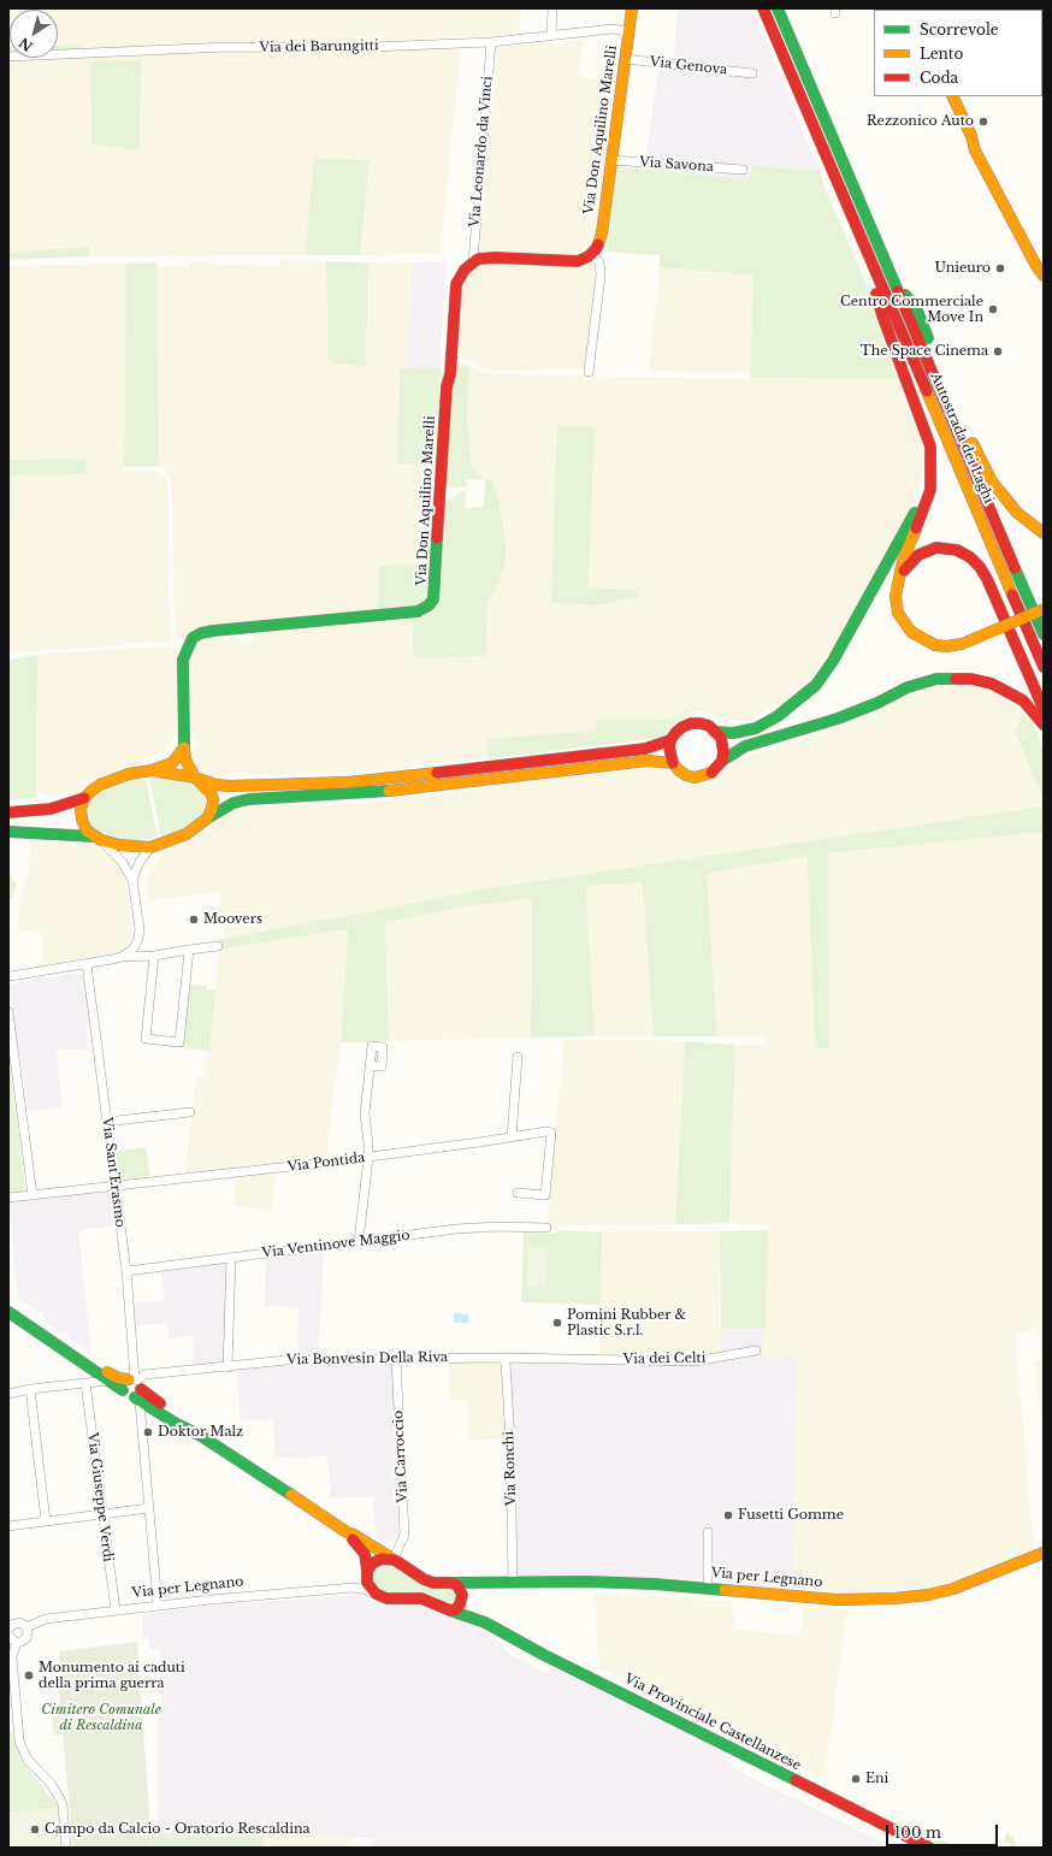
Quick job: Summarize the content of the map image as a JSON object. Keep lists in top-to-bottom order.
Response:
{
  "streets": {
    "main road": [
      "Via Don Aquilino Marelli",
      "Autostrada dei Laghi",
      "Via per Legnano",
      "Via Provinciale Castellanzese"
    ],
    "street": [
      "Via dei Barungitti",
      "Via Genova",
      "Via Leonardo da Vinci",
      "Via Savona",
      "Via Pontida",
      "Via Sant'Erasmo",
      "Via Ventinove Maggio",
      "Via Bonvesin Della Riva",
      "Via dei Celti",
      "Via Carroccio",
      "Via Ronchi",
      "Via Giuseppe Verdi"
    ]
  },
  "crossings": [
    ["Via dei Barungitti", "Via Don Aquilino Marelli"],
    ["Via dei Barungitti", "Via Leonardo da Vinci"],
    ["Via Genova", "Via Don Aquilino Marelli"],
    ["Via Don Aquilino Marelli", "Via Leonardo da Vinci"],
    ["Via Don Aquilino Marelli", "Via Savona"],
    ["Via Pontida", "Via Sant'Erasmo"],
    ["Via Sant'Erasmo", "Via Ventinove Maggio"],
    ["Via Sant'Erasmo", "Via Bonvesin Della Riva"],
    ["Via Sant'Erasmo", "Via per Legnano"],
    ["Via Bonvesin Della Riva", "Via dei Celti"],
    ["Via Bonvesin Della Riva", "Via Carroccio"],
    ["Via Bonvesin Della Riva", "Via Ronchi"],
    ["Via Carroccio", "Via per Legnano"],
    ["Via Ronchi", "Via per Legnano"],
    ["Via Giuseppe Verdi", "Via per Legnano"],
    ["Via per Legnano", "Via Provinciale Castellanzese"]
  ],
  "parks": ["Cimitero Comunale di Rescaldina"],
  "places": [
    "Rezzonico Auto",
    "Unieuro",
    "Centro Commerciale Move In",
    "The Space Cinema",
    "Moovers",
    "Pomini Rubber & Plastic S.r.l.",
    "Doktor Malz",
    "Fusetti Gomme",
    "Monumento ai caduti della prima guerra",
    "Eni",
    "Campo da Calcio - Oratorio Rescaldina"
  ],
  "legend": ["Scorrevole", "Lento", "Coda"],
  "scale_bar": "100 m",
  "north": "bottom left"
}
